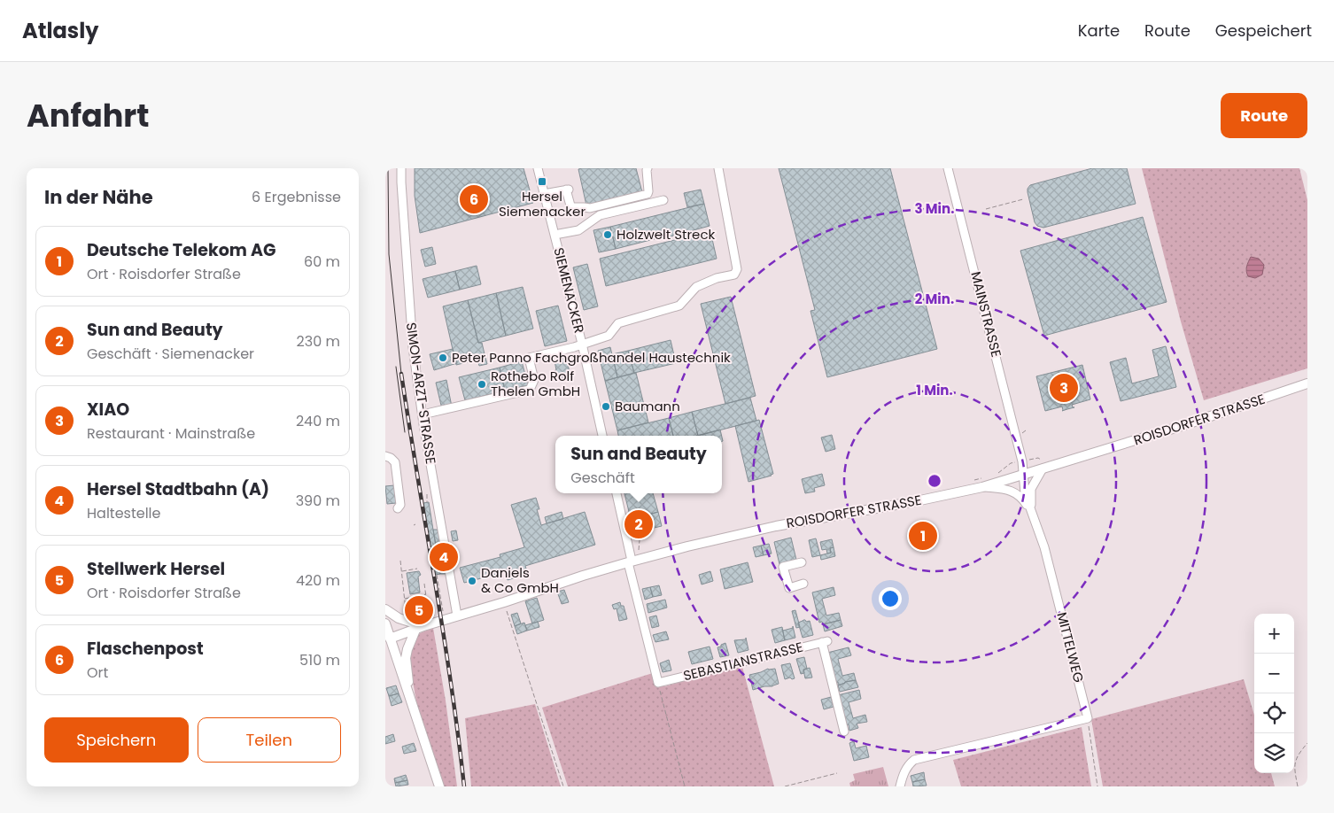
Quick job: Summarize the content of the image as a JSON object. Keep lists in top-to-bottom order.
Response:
{
  "streets": {
    "main road": ["ROISDORFER STRASSE"],
    "street": [
      "SIEMENACKER",
      "MAINSTRASSE",
      "SIMON-ARZT-STRASSE",
      "MITTELWEG",
      "SEBASTIANSTRASSE"
    ]
  },
  "crossings": [
    ["MAINSTRASSE", "MITTELWEG"],
    ["SIMON-ARZT-STRASSE", "ROISDORFER STRASSE"],
    ["ROISDORFER STRASSE", "MITTELWEG"]
  ],
  "places": {
    "transit": ["Hersel Siemenacker"],
    "other": [
      "Holzwelt Streck",
      "Peter Panno Fachgroßhandel Haustechnik",
      "Rothebo Rolf Thelen GmbH",
      "Baumann",
      "Daniels & Co GmbH"
    ]
  },
  "page": {
    "header": "Atlasly",
    "nav": ["Karte", "Route", "Gespeichert"],
    "title": "Anfahrt",
    "buttons": [
      "Route",
      ["Speichern", "Teilen"]
    ],
    "heading": ["In der Nähe", "6 Ergebnisse"],
    "pins": [
      "6",
      "3",
      "2",
      "1",
      "4",
      "5"
    ],
    "list": [
      {
        "mark": "1",
        "name": "Deutsche Telekom AG",
        "note": "Ort · Roisdorfer Straße",
        "value": "60 m"
      },
      {
        "mark": "2",
        "name": "Sun and Beauty",
        "note": "Geschäft · Siemenacker",
        "value": "230 m"
      },
      {
        "mark": "3",
        "name": "XIAO",
        "note": "Restaurant · Mainstraße",
        "value": "240 m"
      },
      {
        "mark": "4",
        "name": "Hersel Stadtbahn (A)",
        "note": "Haltestelle",
        "value": "390 m"
      },
      {
        "mark": "5",
        "name": "Stellwerk Hersel",
        "note": "Ort · Roisdorfer Straße",
        "value": "420 m"
      },
      {
        "mark": "6",
        "name": "Flaschenpost",
        "note": "Ort",
        "value": "510 m"
      }
    ],
    "popup": ["Sun and Beauty", "Geschäft"],
    "map_buttons": ["+", "−"]
  },
  "rings": ["3 Min.", "2 Min.", "1 Min."]
}
